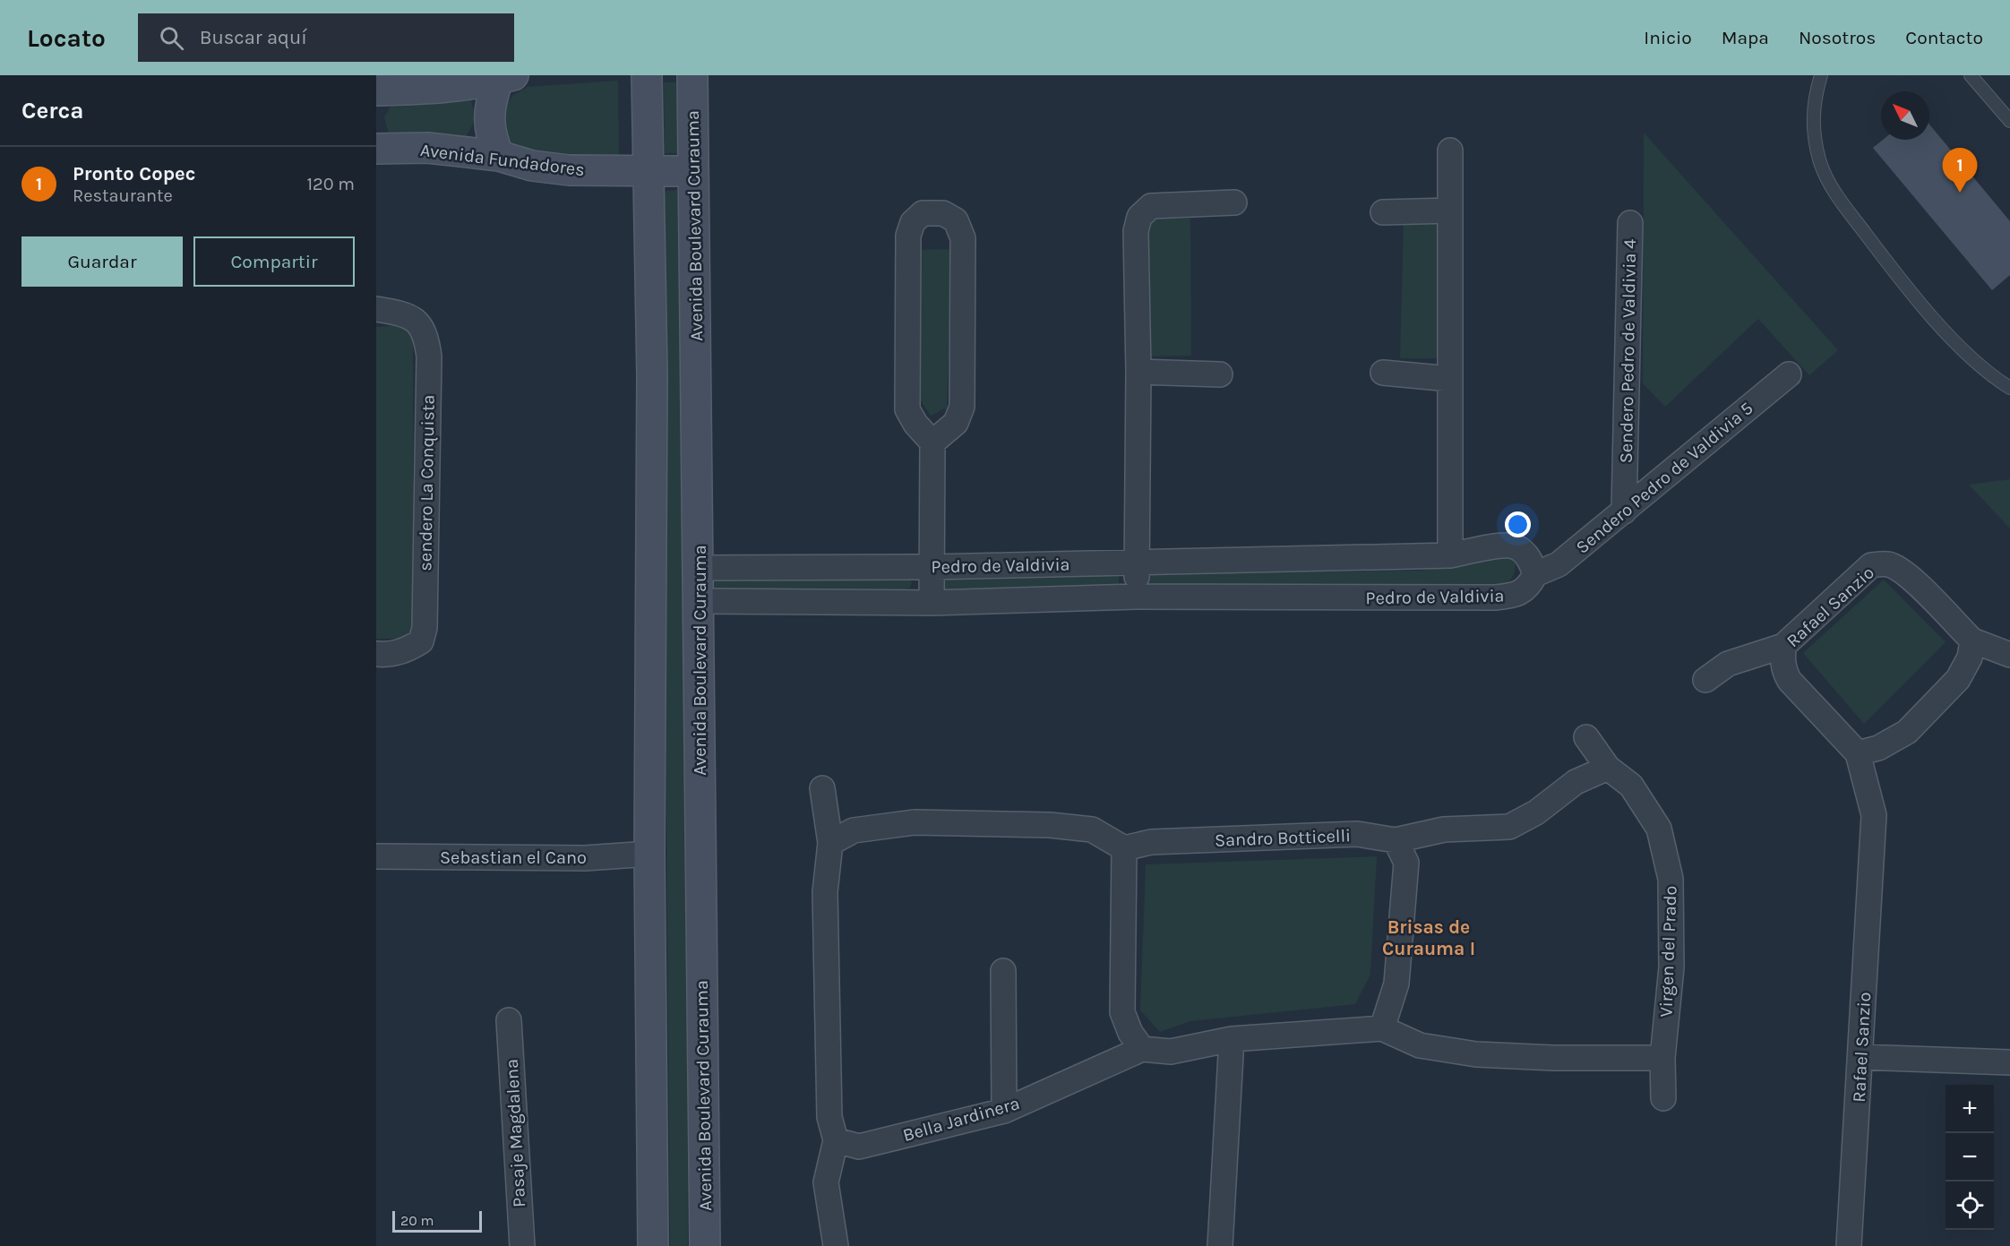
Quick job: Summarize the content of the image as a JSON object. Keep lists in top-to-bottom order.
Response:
{
  "streets": {
    "street": [
      "Avenida Fundadores",
      "Avenida Boulevard Curauma",
      "Sendero Pedro de Valdivia 4",
      "Sendero Pedro de Valdivia 5",
      "sendero La Conquista",
      "Pedro de Valdivia",
      "Rafael Sanzio",
      "Sandro Botticelli",
      "Sebastian el Cano",
      "Virgen del Prado",
      "Bella Jardinera",
      "Pasaje Magdalena"
    ]
  },
  "crossings": [
    ["Avenida Fundadores", "Avenida Boulevard Curauma"],
    ["Avenida Boulevard Curauma", "Pedro de Valdivia"],
    ["Sendero Pedro de Valdivia 4", "Sendero Pedro de Valdivia 5"],
    ["Sendero Pedro de Valdivia 5", "Pedro de Valdivia"]
  ],
  "districts": ["Brisas de Curauma I"],
  "scale_bar": "20 m",
  "north": "top left",
  "page": {
    "header": "Locato",
    "search": "Buscar aquí",
    "nav": [
      "Inicio",
      "Mapa",
      "Nosotros",
      "Contacto"
    ],
    "heading": "Cerca",
    "list": [
      {
        "mark": "1",
        "name": "Pronto Copec",
        "note": "Restaurante",
        "value": "120 m"
      }
    ],
    "pins": "1",
    "buttons": ["Guardar", "Compartir"],
    "map_buttons": ["+", "−"],
    "scale": "20 m"
  }
}
